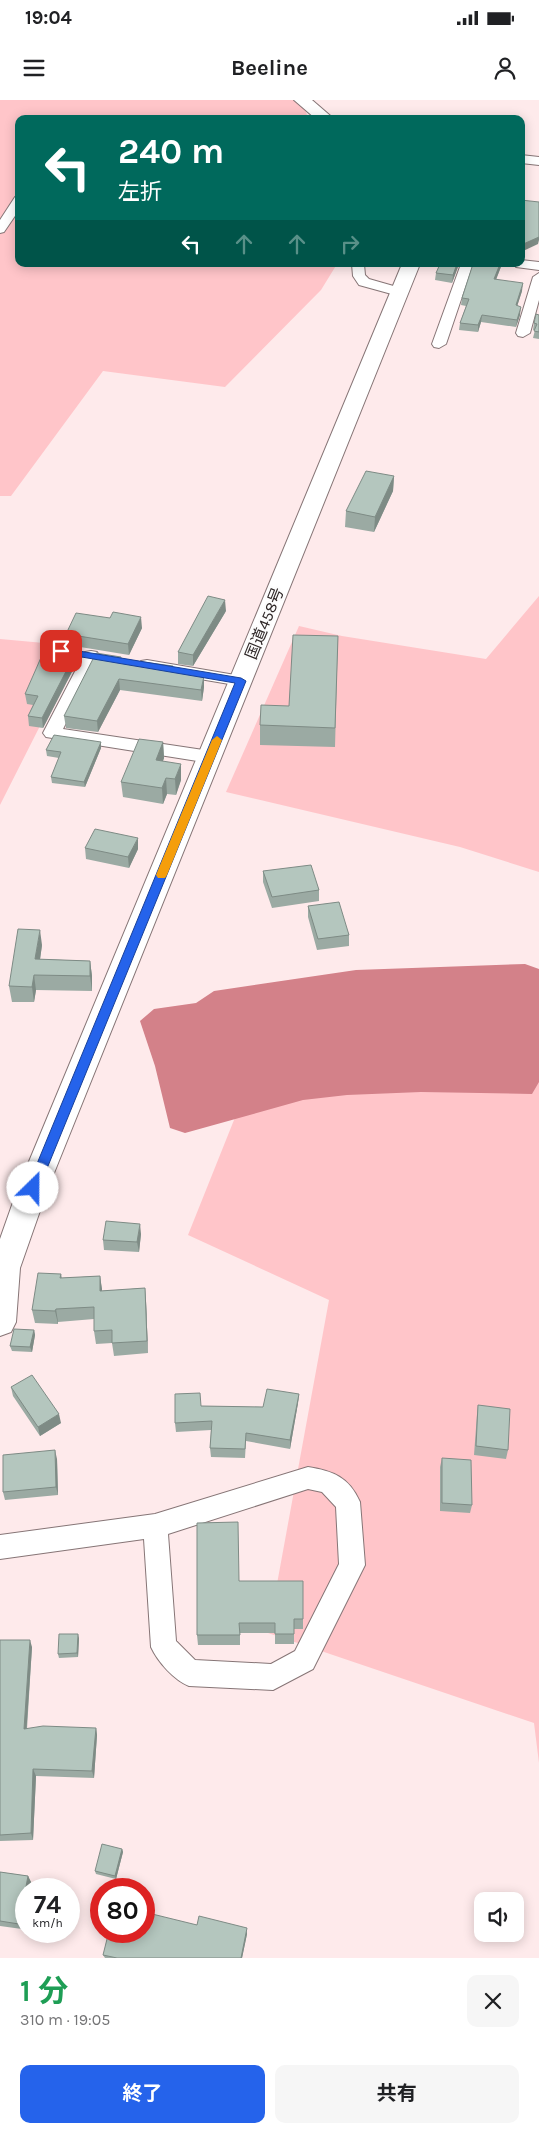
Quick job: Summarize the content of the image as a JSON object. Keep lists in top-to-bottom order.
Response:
{
  "streets": {
    "highway": ["国道458号"]
  },
  "page": {
    "status": "19:04",
    "header": "Beeline",
    "turn": ["240 m", "左折"],
    "speed": "74 km/h",
    "limit": "80",
    "heading": ["1 分", "310 m · 19:05"],
    "buttons": ["終了", "共有"]
  }
}
